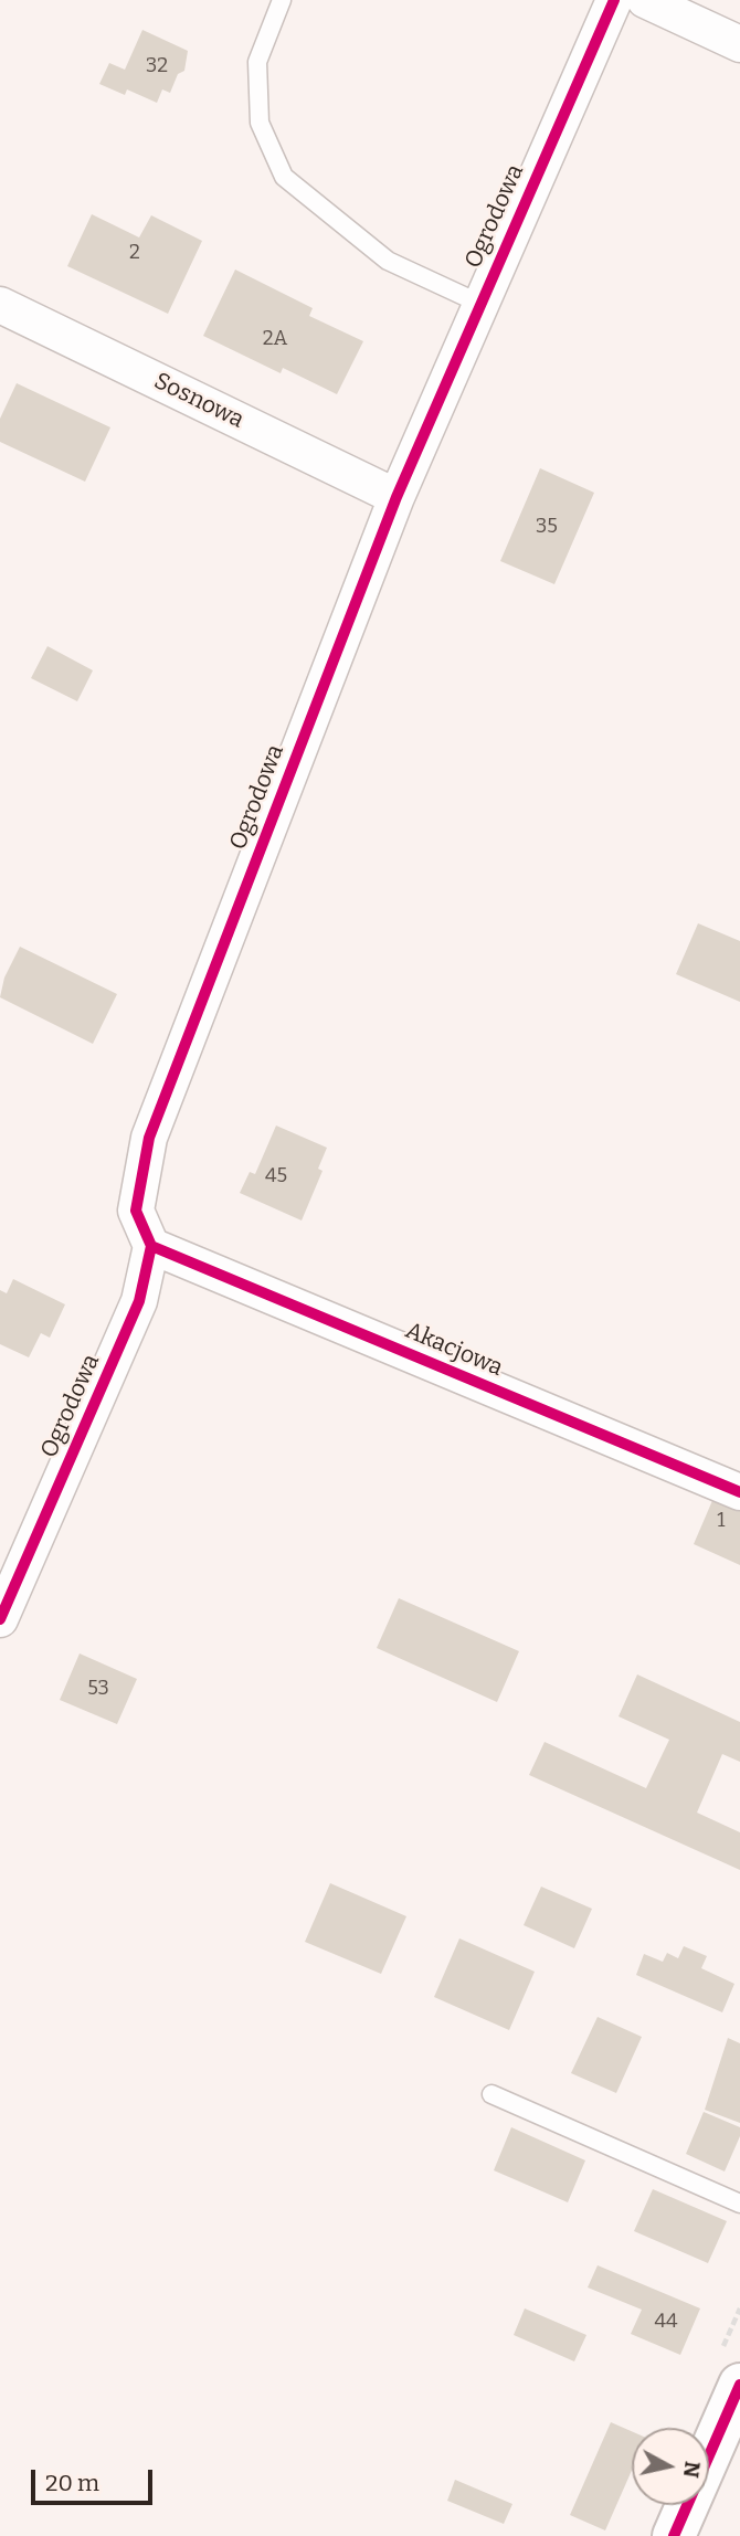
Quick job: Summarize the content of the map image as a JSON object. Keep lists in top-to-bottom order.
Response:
{
  "streets": {
    "street": ["Ogrodowa", "Sosnowa", "Akacjowa"]
  },
  "crossings": [
    ["Ogrodowa", "Sosnowa"],
    ["Ogrodowa", "Akacjowa"]
  ],
  "house_numbers": [
    "32",
    "2",
    "2A",
    "35",
    "45",
    "1",
    "53",
    "44"
  ],
  "scale_bar": "20 m",
  "north": "right"
}
